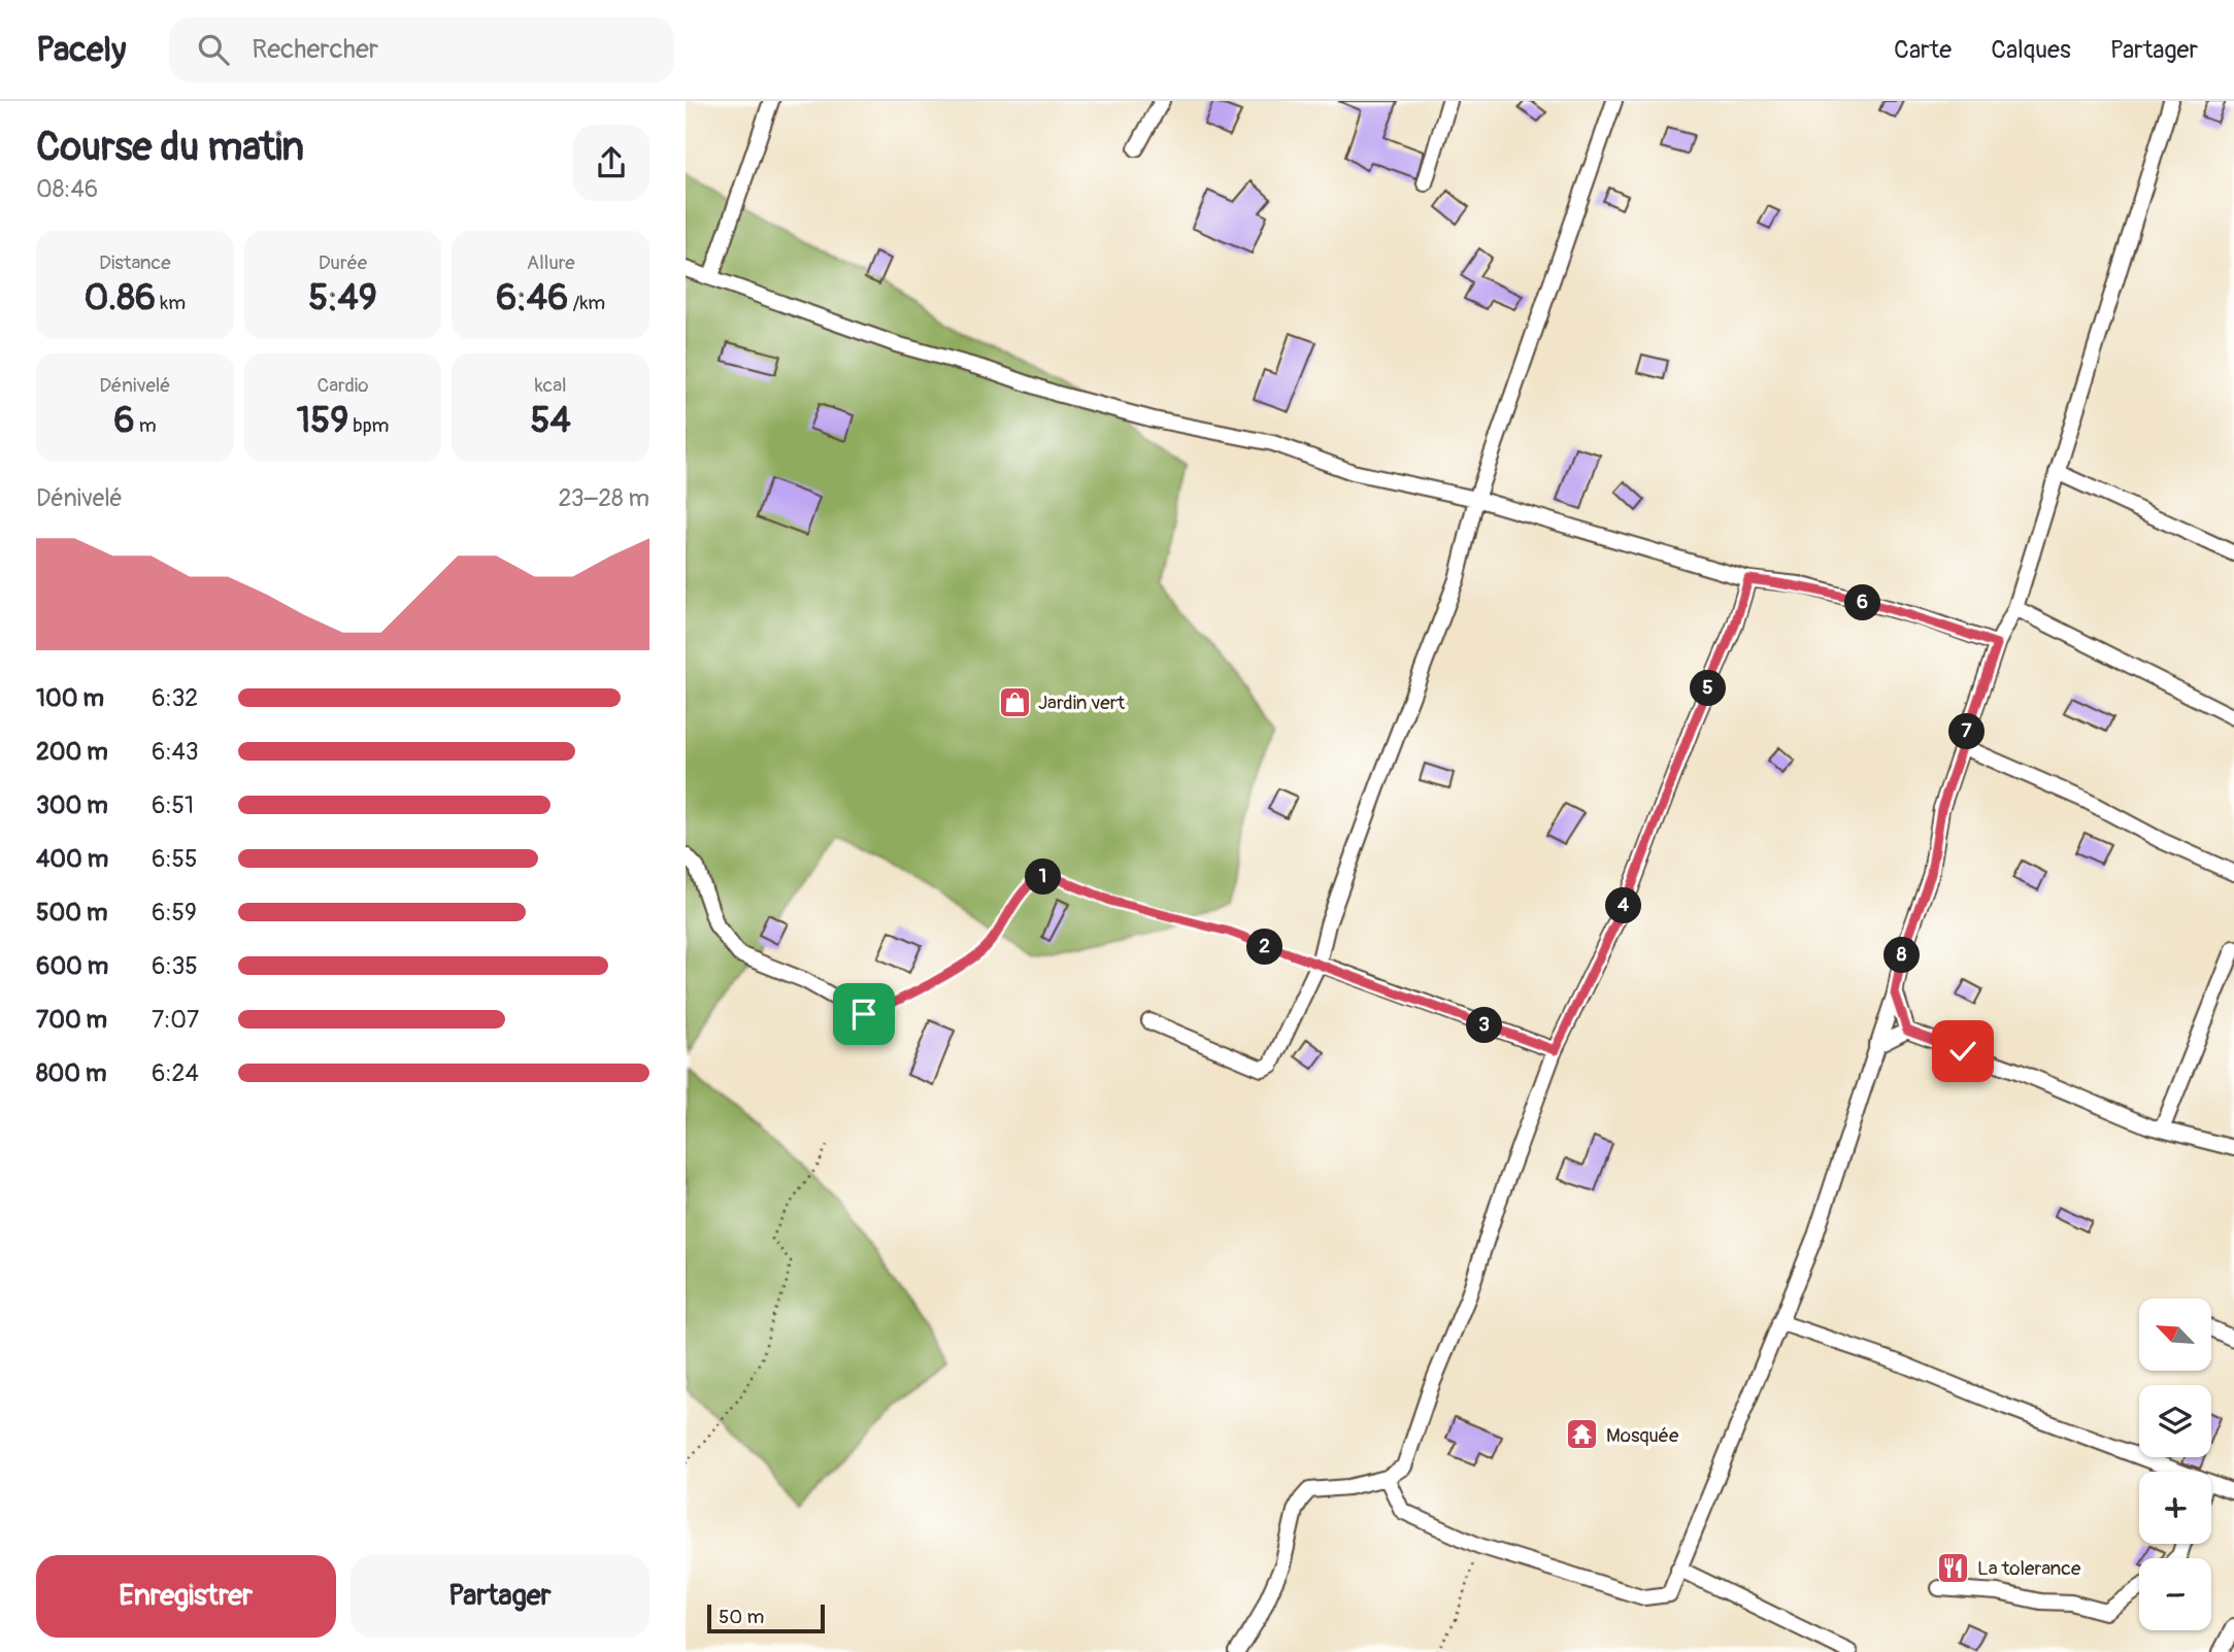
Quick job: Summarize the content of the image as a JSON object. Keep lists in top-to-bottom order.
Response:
{
  "places": {
    "shop": ["Jardin vert"],
    "temple": ["Mosquée"],
    "restaurant": ["La tolerance"]
  },
  "scale_bar": "50 m",
  "north": "top left",
  "page": {
    "header": "Pacely",
    "search": "Rechercher",
    "nav": ["Carte", "Calques", "Partager"],
    "heading": ["Course du matin", "08:46"],
    "stats": [
      ["Distance", "0.86 km"],
      ["Durée", "5:49"],
      ["Allure", "6:46 /km"],
      ["Dénivelé", "6 m"],
      ["Cardio", "159 bpm"],
      ["kcal", "54"]
    ],
    "chart": ["Dénivelé", "23–28 m"],
    "pins": [
      "6",
      "5",
      "7",
      "1",
      "4",
      "2",
      "8",
      "3"
    ],
    "list": [
      {
        "name": "100 m",
        "note": "6:32"
      },
      {
        "name": "200 m",
        "note": "6:43"
      },
      {
        "name": "300 m",
        "note": "6:51"
      },
      {
        "name": "400 m",
        "note": "6:55"
      },
      {
        "name": "500 m",
        "note": "6:59"
      },
      {
        "name": "600 m",
        "note": "6:35"
      },
      {
        "name": "700 m",
        "note": "7:07"
      },
      {
        "name": "800 m",
        "note": "6:24"
      }
    ],
    "map_buttons": ["+", "−"],
    "buttons": ["Enregistrer", "Partager"],
    "scale": "50 m"
  }
}
